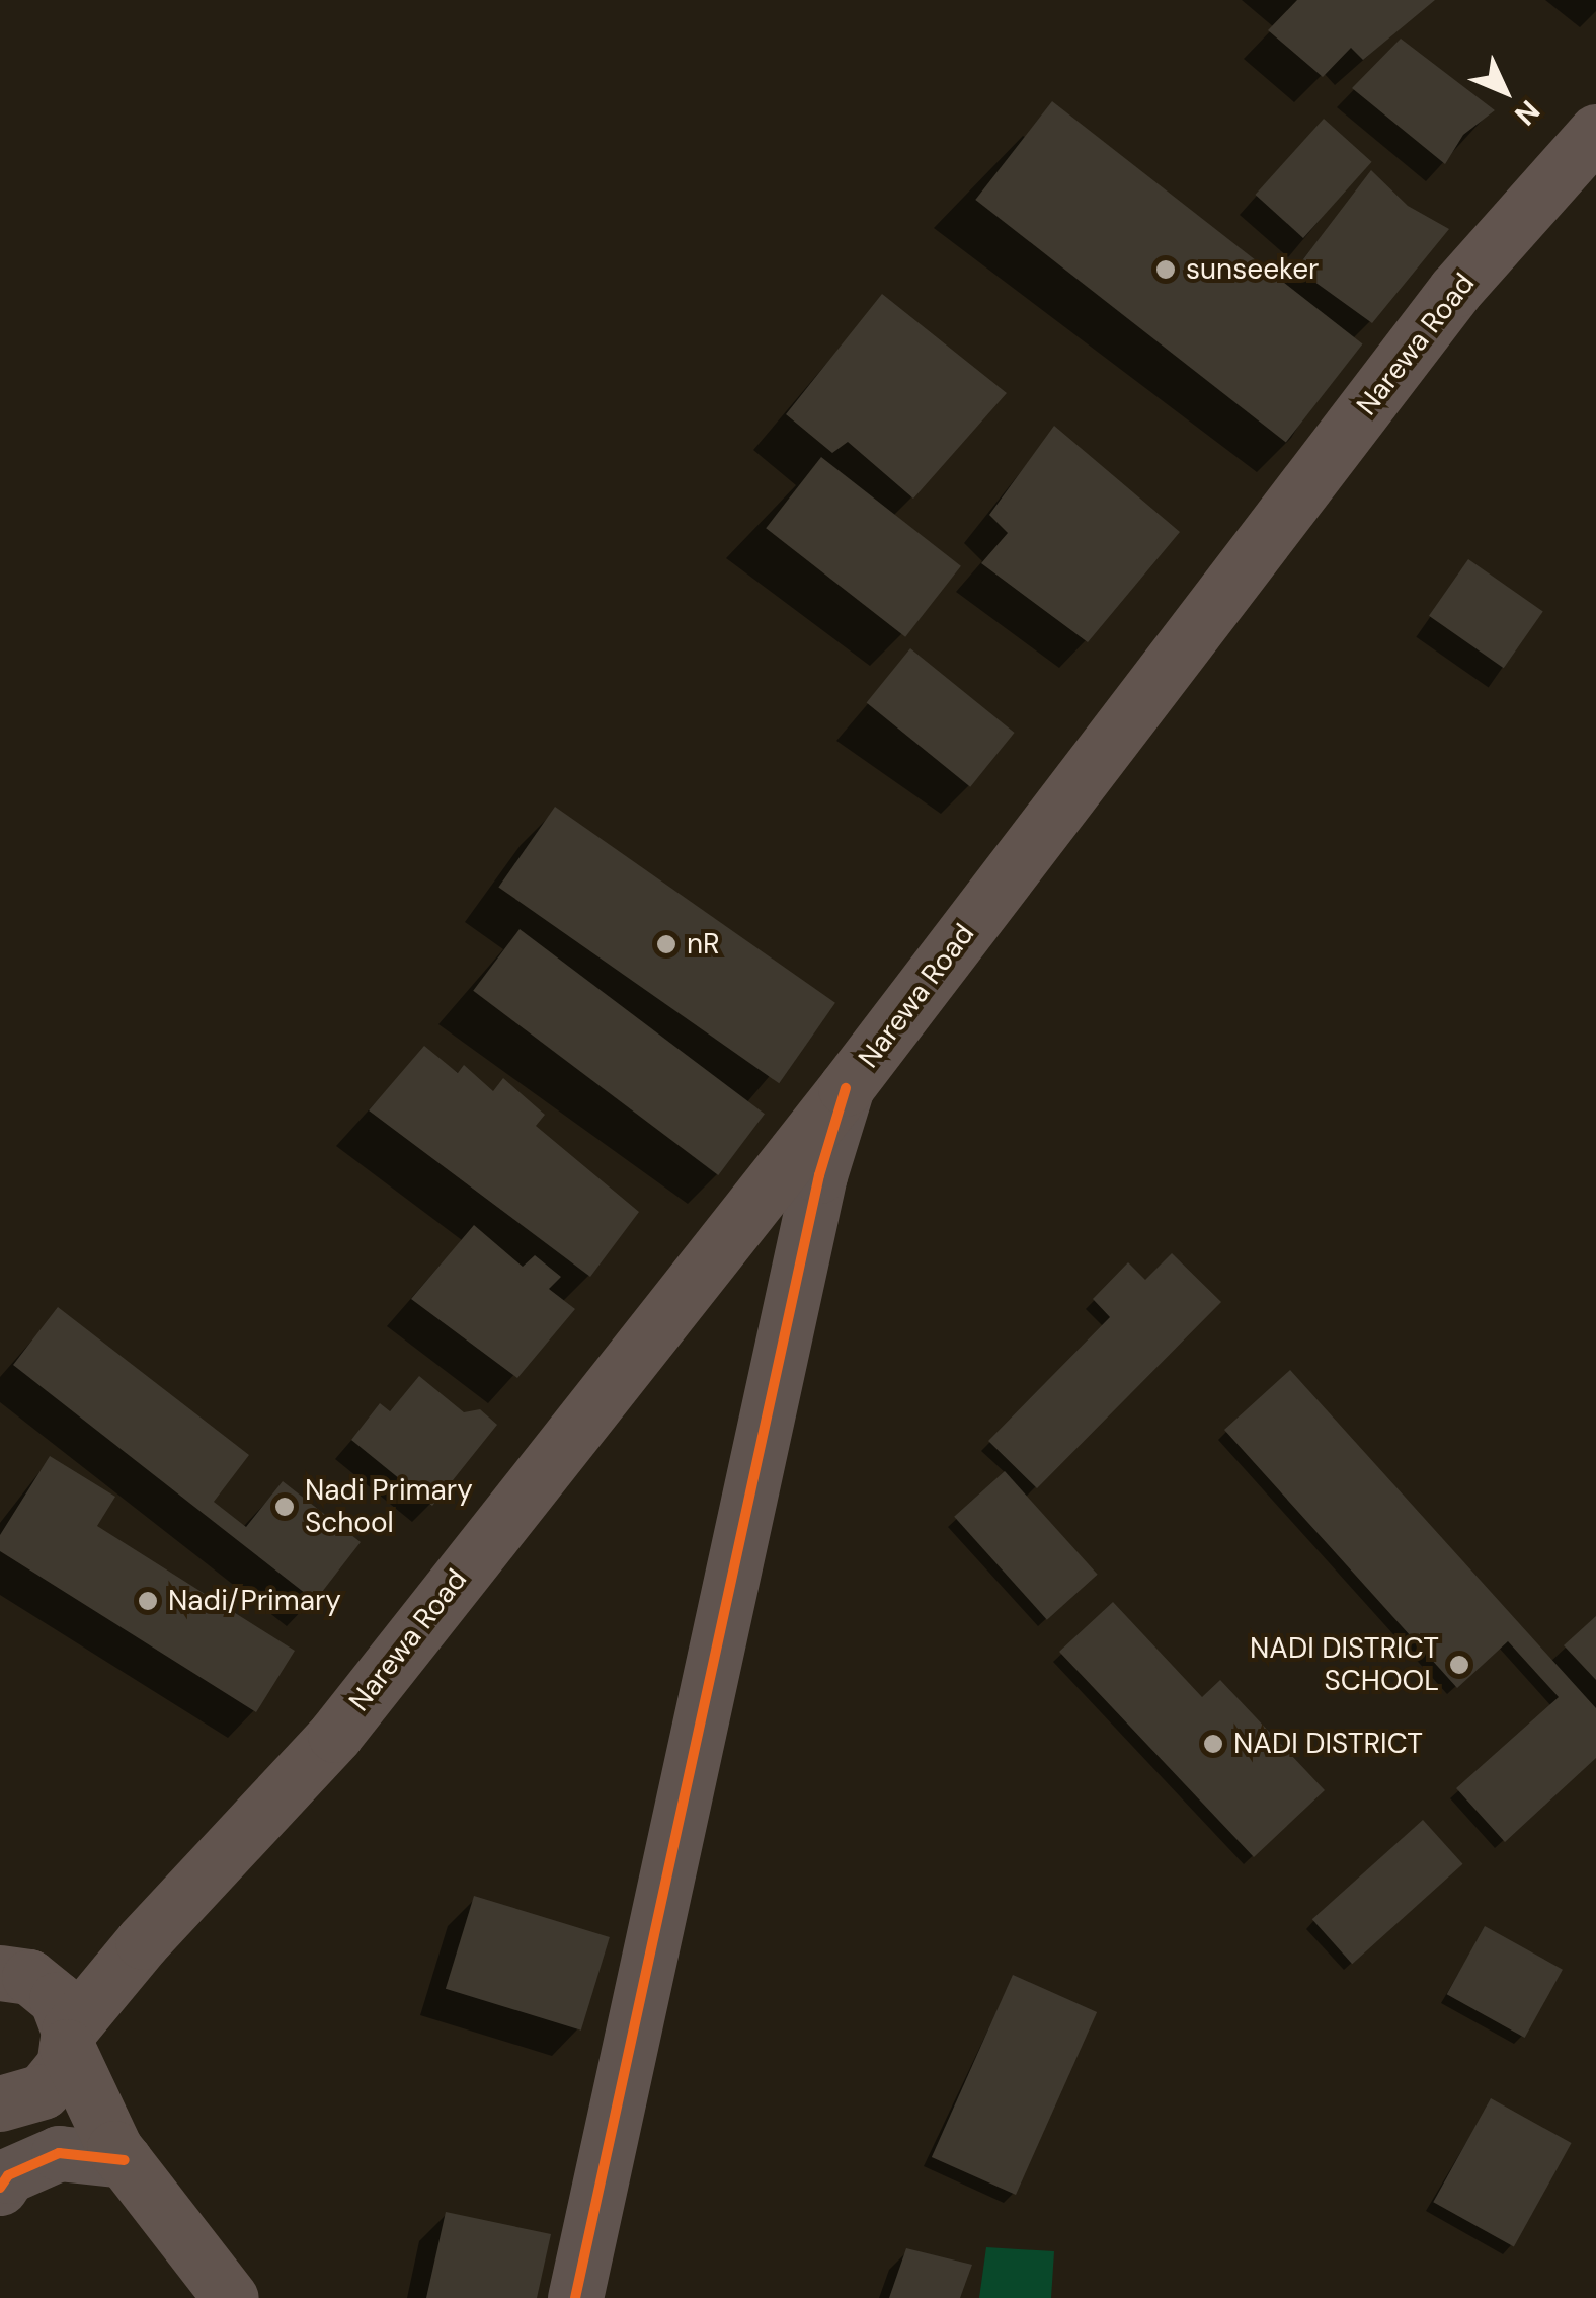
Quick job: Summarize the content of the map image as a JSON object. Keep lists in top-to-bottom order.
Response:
{
  "streets": {
    "main road": ["Narewa Road"]
  },
  "places": [
    "sunseeker",
    "nR",
    "Nadi Primary School",
    "Nadi/Primary",
    "NADI DISTRICT SCHOOL",
    "NADI DISTRICT"
  ],
  "north": "bottom right"
}
